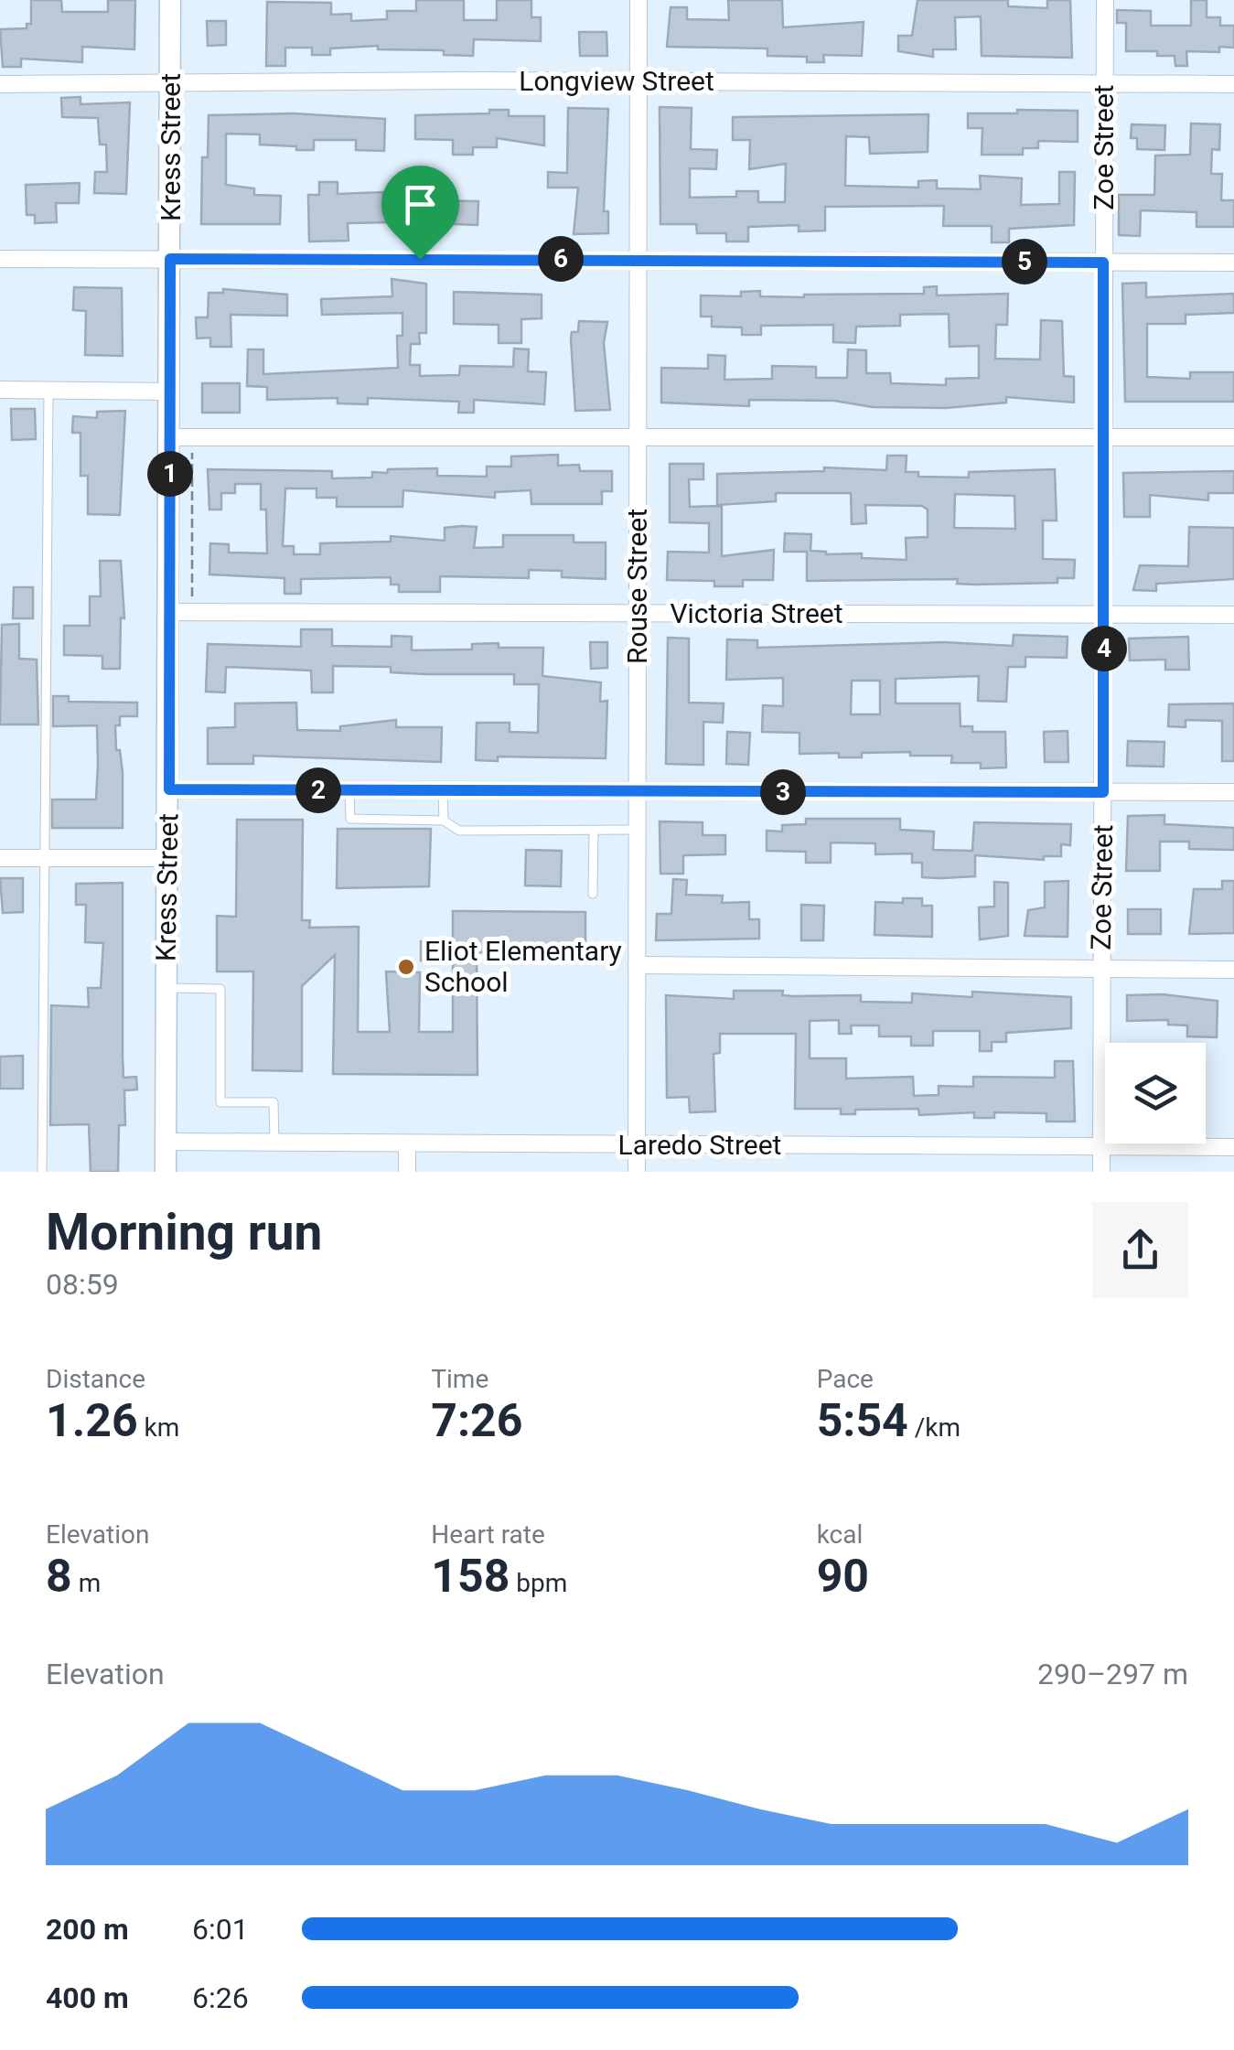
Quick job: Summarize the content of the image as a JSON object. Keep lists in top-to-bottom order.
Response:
{
  "streets": {
    "street": [
      "Longview Street",
      "Kress Street",
      "Zoe Street",
      "Rouse Street",
      "Victoria Street",
      "Laredo Street"
    ]
  },
  "crossings": [
    ["Longview Street", "Kress Street"],
    ["Longview Street", "Zoe Street"],
    ["Longview Street", "Rouse Street"],
    ["Kress Street", "Victoria Street"],
    ["Kress Street", "Laredo Street"],
    ["Zoe Street", "Victoria Street"],
    ["Zoe Street", "Laredo Street"],
    ["Rouse Street", "Victoria Street"],
    ["Rouse Street", "Laredo Street"]
  ],
  "places": ["Eliot Elementary School"],
  "page": {
    "pins": [
      "6",
      "5",
      "1",
      "4",
      "2",
      "3"
    ],
    "heading": ["Morning run", "08:59"],
    "stats": [
      ["Distance", "1.26 km"],
      ["Time", "7:26"],
      ["Pace", "5:54 /km"],
      ["Elevation", "8 m"],
      ["Heart rate", "158 bpm"],
      ["kcal", "90"]
    ],
    "chart": ["Elevation", "290–297 m"],
    "list": [
      {
        "name": "200 m",
        "note": "6:01"
      },
      {
        "name": "400 m",
        "note": "6:26"
      }
    ]
  }
}
